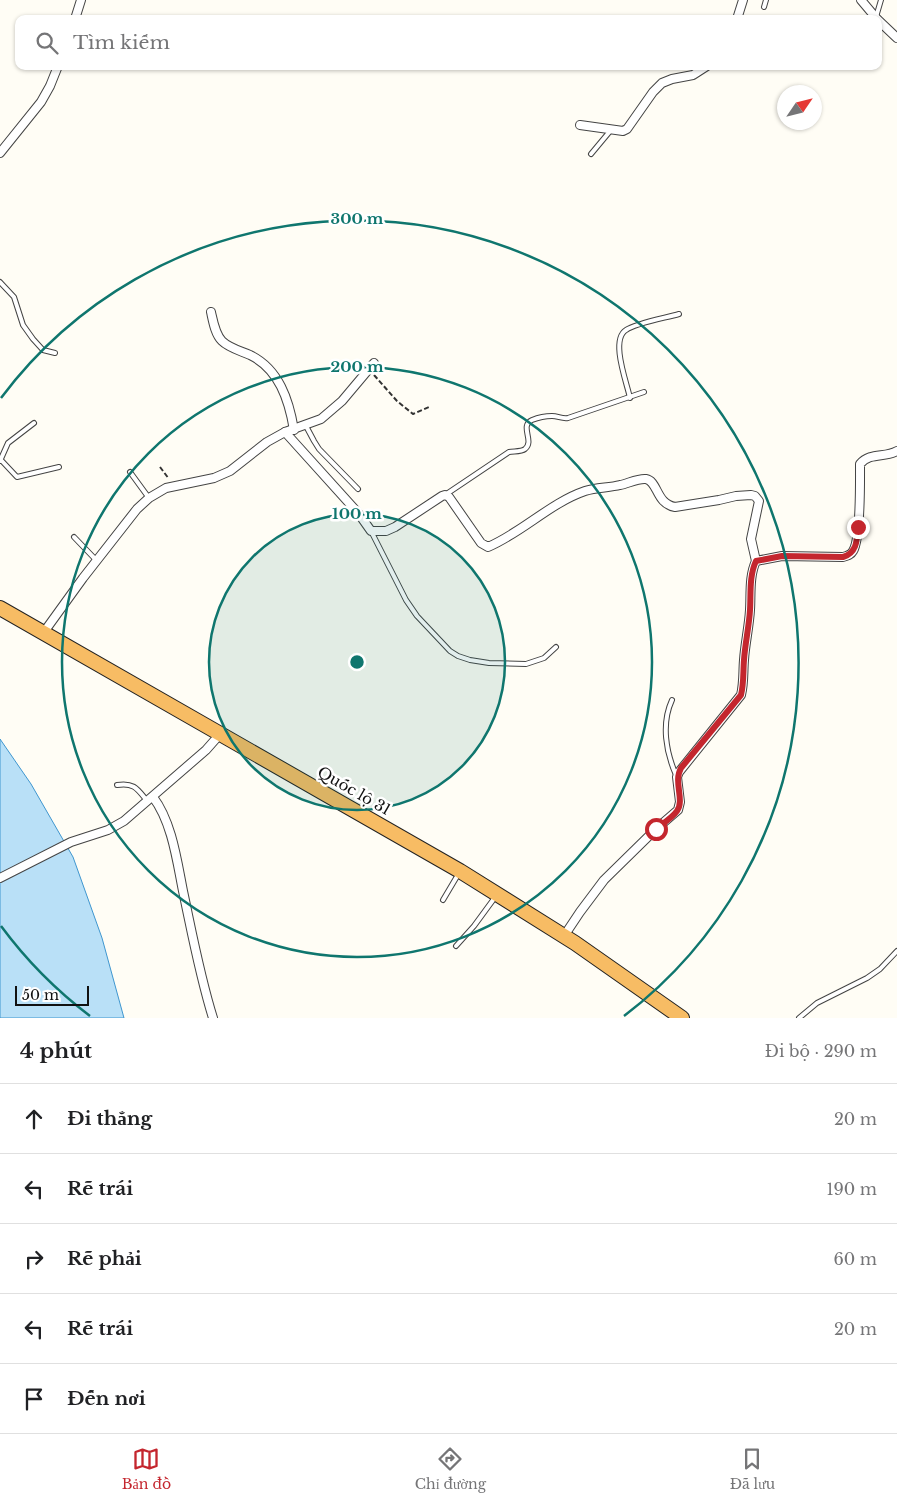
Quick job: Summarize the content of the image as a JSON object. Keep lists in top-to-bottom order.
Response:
{
  "streets": {
    "highway": ["Quốc lộ 31"]
  },
  "scale_bar": "50 m",
  "north": "top right",
  "page": {
    "search": "Tìm kiếm",
    "scale": "50 m",
    "heading": ["4 phút", "Đi bộ · 290 m"],
    "list": [
      ["Đi thẳng", "20 m"],
      ["Rẽ trái", "190 m"],
      ["Rẽ phải", "60 m"],
      ["Rẽ trái", "20 m"],
      "Đến nơi"
    ],
    "nav": ["Bản đồ", "Chỉ đường", "Đã lưu"]
  },
  "rings": ["300 m", "200 m", "100 m"]
}
